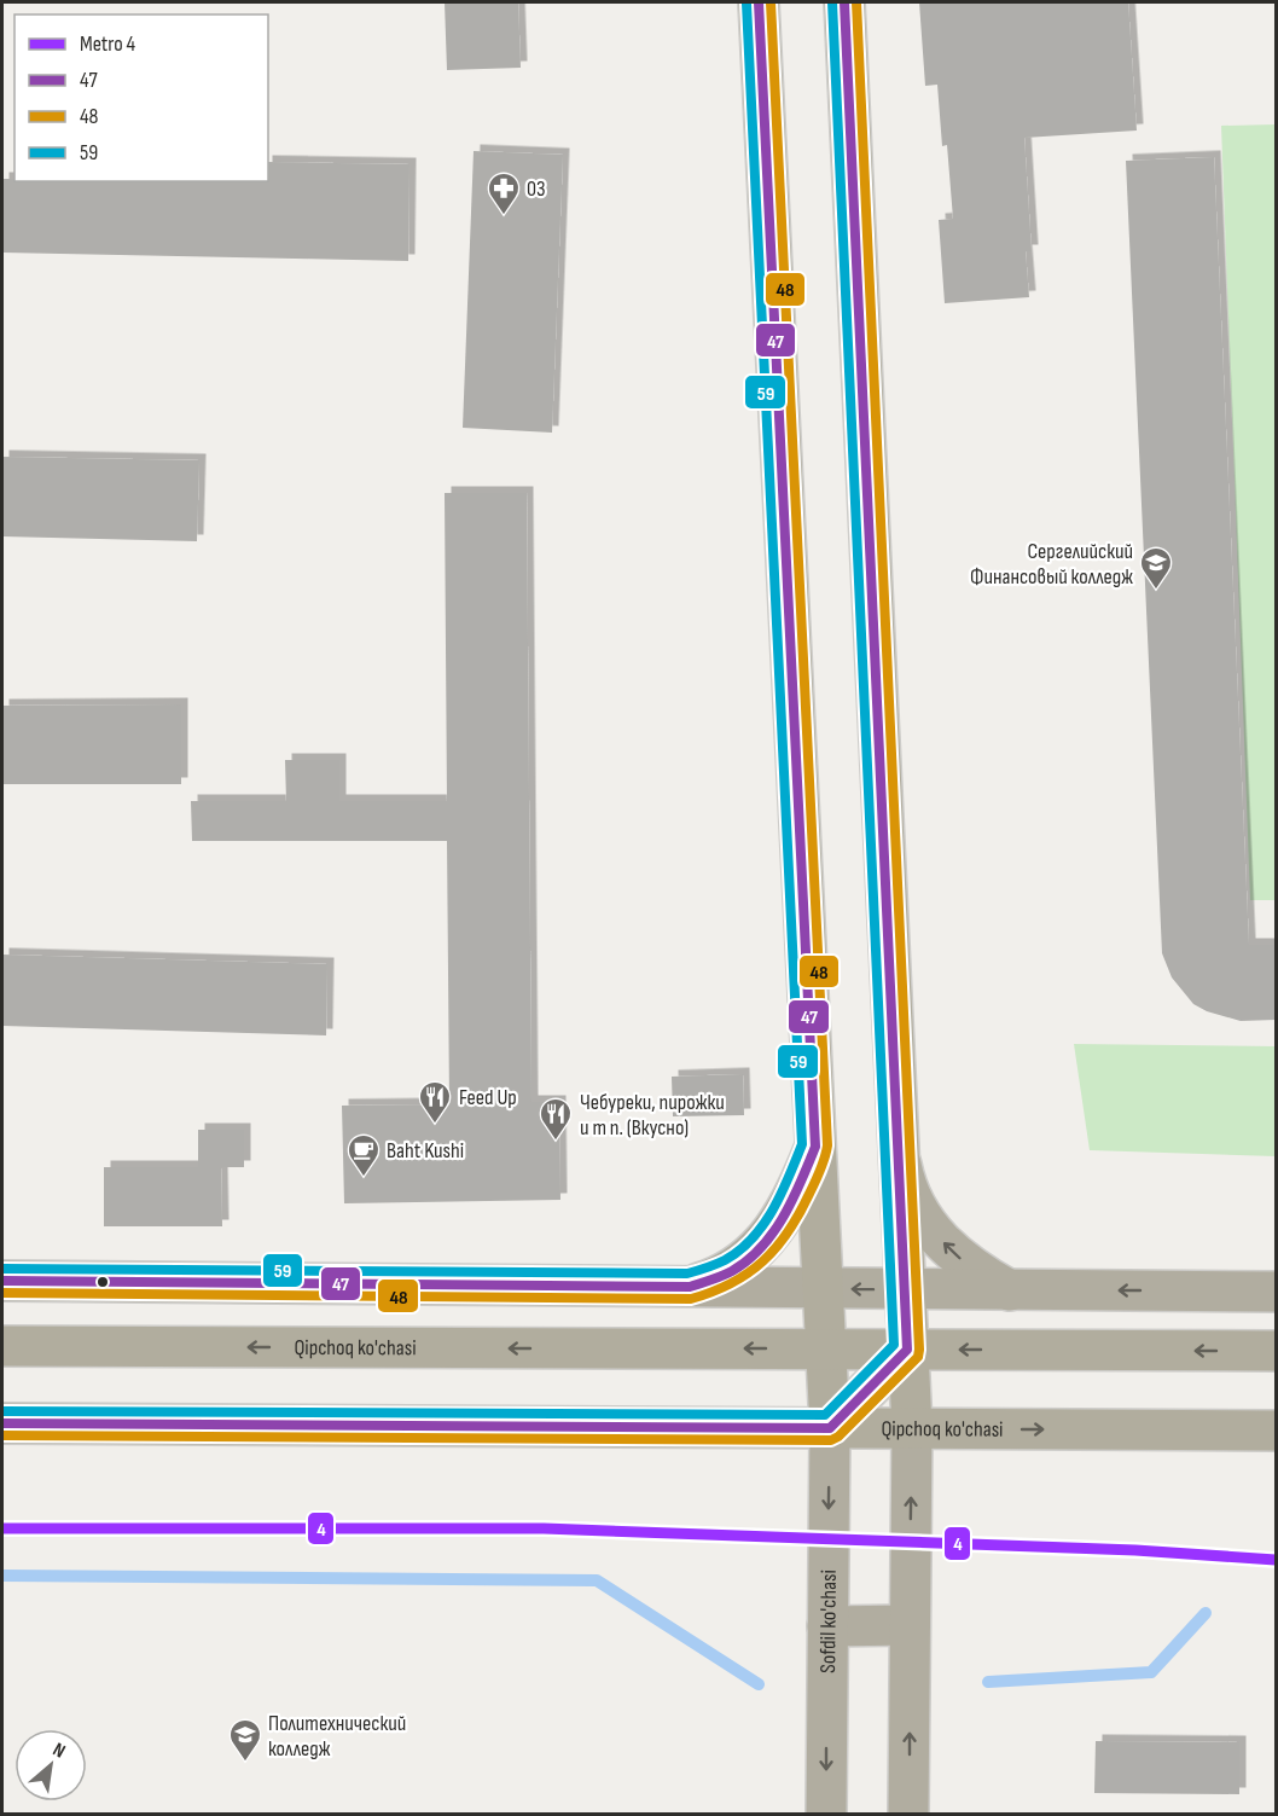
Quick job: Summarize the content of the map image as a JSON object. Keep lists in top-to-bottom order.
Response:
{
  "streets": {
    "main road": ["Qipchoq ko'chasi"],
    "street": ["Sofdil ko'chasi"]
  },
  "crossings": [
    ["Qipchoq ko'chasi", "Sofdil ko'chasi"]
  ],
  "places": {
    "pharmacy": ["03"],
    "school or university": ["Сергелийский Финансовый колледж", "Политехнический колледж"],
    "restaurant": ["Feed Up", "Чебуреки, пирожки и т п. (Вкусно)"],
    "cafe": ["Baht Kushi"]
  },
  "lines": [
    "transit line 47",
    "transit line 48",
    "transit line 59",
    "metro line 4"
  ],
  "legend": [
    "Metro 4",
    "47",
    "48",
    "59"
  ],
  "north": "top right"
}
